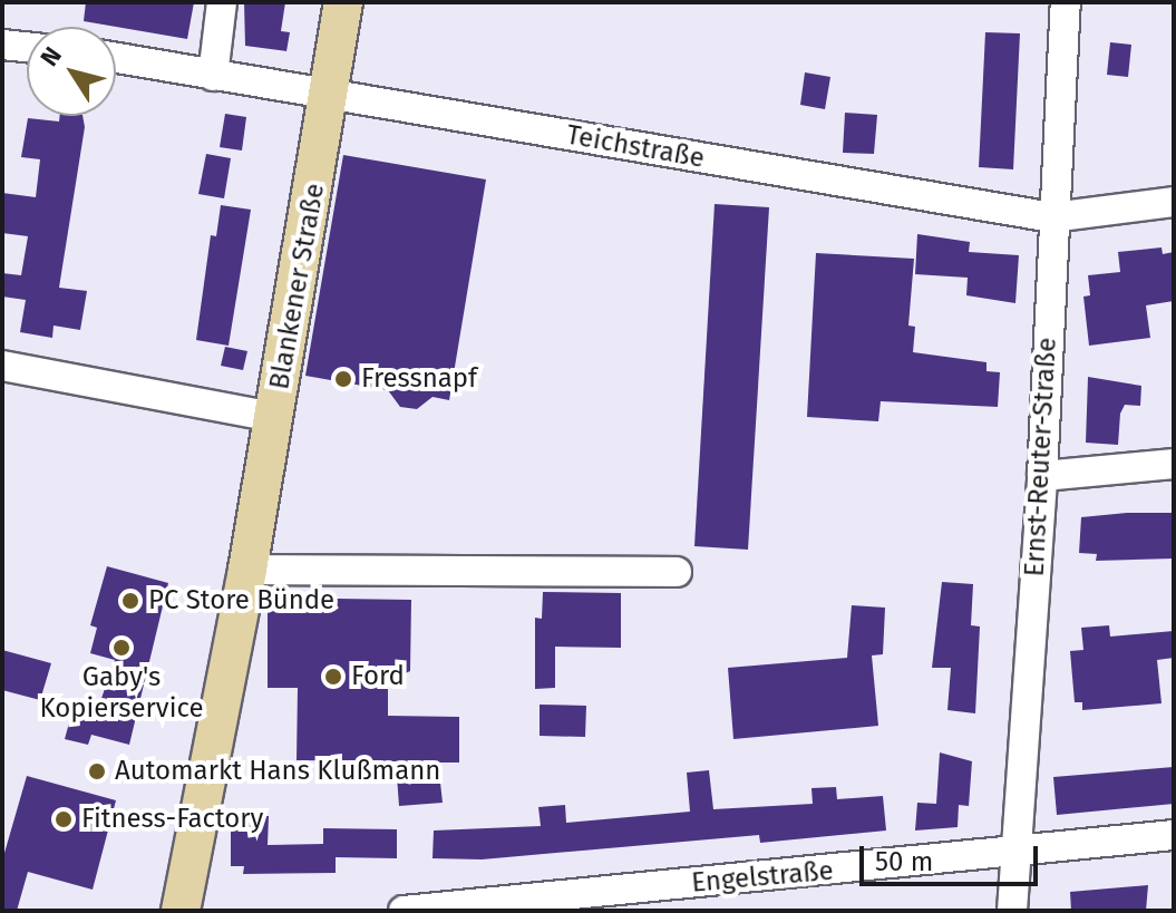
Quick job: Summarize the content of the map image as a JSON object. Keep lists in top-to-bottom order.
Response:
{
  "streets": {
    "main road": ["Blankener Straße"],
    "street": ["Teichstraße", "Ernst-Reuter-Straße", "Engelstraße"]
  },
  "crossings": [
    ["Teichstraße", "Blankener Straße"],
    ["Teichstraße", "Ernst-Reuter-Straße"],
    ["Ernst-Reuter-Straße", "Engelstraße"]
  ],
  "places": [
    "Fressnapf",
    "PC Store Bünde",
    "Gaby's Kopierservice",
    "Ford",
    "Automarkt Hans Klußmann",
    "Fitness-Factory"
  ],
  "scale_bar": "50 m",
  "north": "top left"
}
